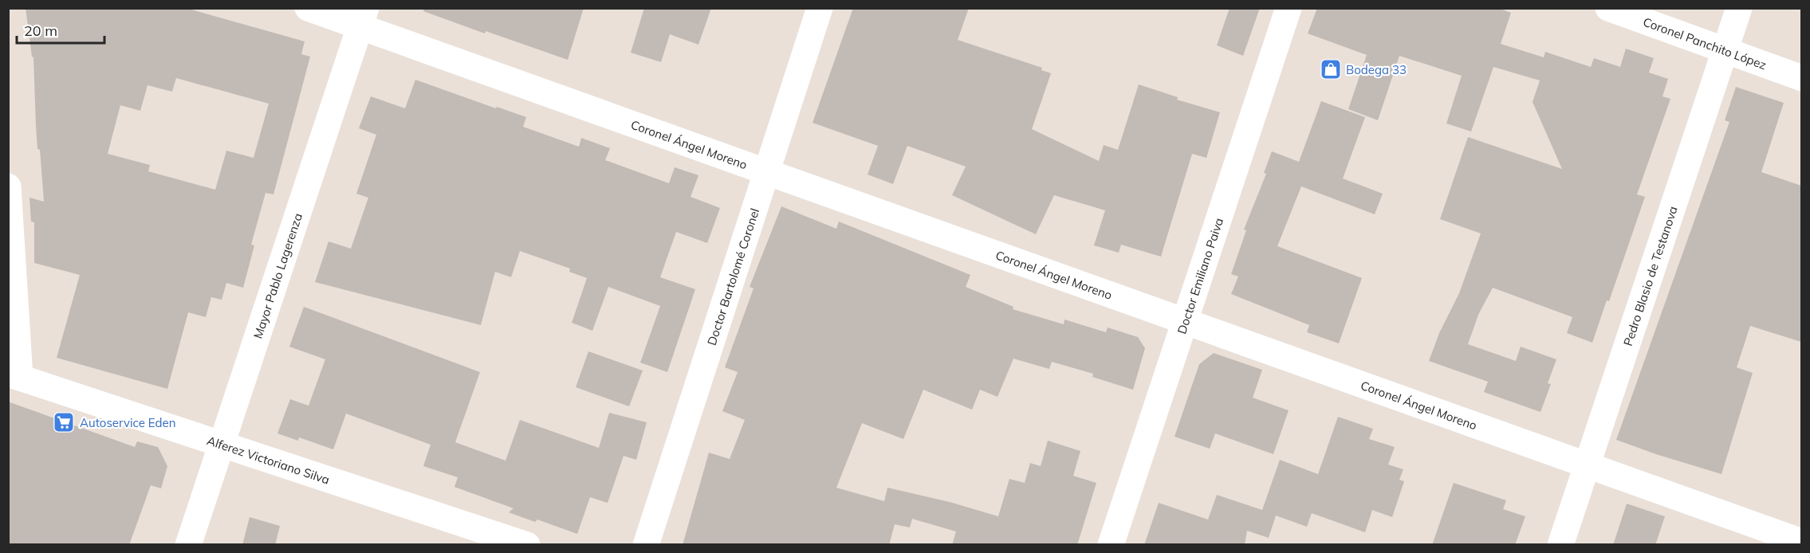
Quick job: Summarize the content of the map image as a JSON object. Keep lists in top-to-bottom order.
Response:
{
  "streets": {
    "street": [
      "Coronel Panchito López",
      "Coronel Ángel Moreno",
      "Mayor Pablo Lagerenza",
      "Doctor Bartolomé Coronel",
      "Doctor Emiliano Paiva",
      "Pedro Blasio de Testanova",
      "Alferez Victoriano Silva"
    ]
  },
  "crossings": [
    ["Coronel Panchito López", "Pedro Blasio de Testanova"],
    ["Coronel Ángel Moreno", "Mayor Pablo Lagerenza"],
    ["Coronel Ángel Moreno", "Doctor Bartolomé Coronel"],
    ["Coronel Ángel Moreno", "Doctor Emiliano Paiva"],
    ["Coronel Ángel Moreno", "Pedro Blasio de Testanova"],
    ["Mayor Pablo Lagerenza", "Alferez Victoriano Silva"]
  ],
  "places": {
    "shop": ["Bodega 33"],
    "supermarket": ["Autoservice Eden"]
  },
  "scale_bar": "20 m"
}
